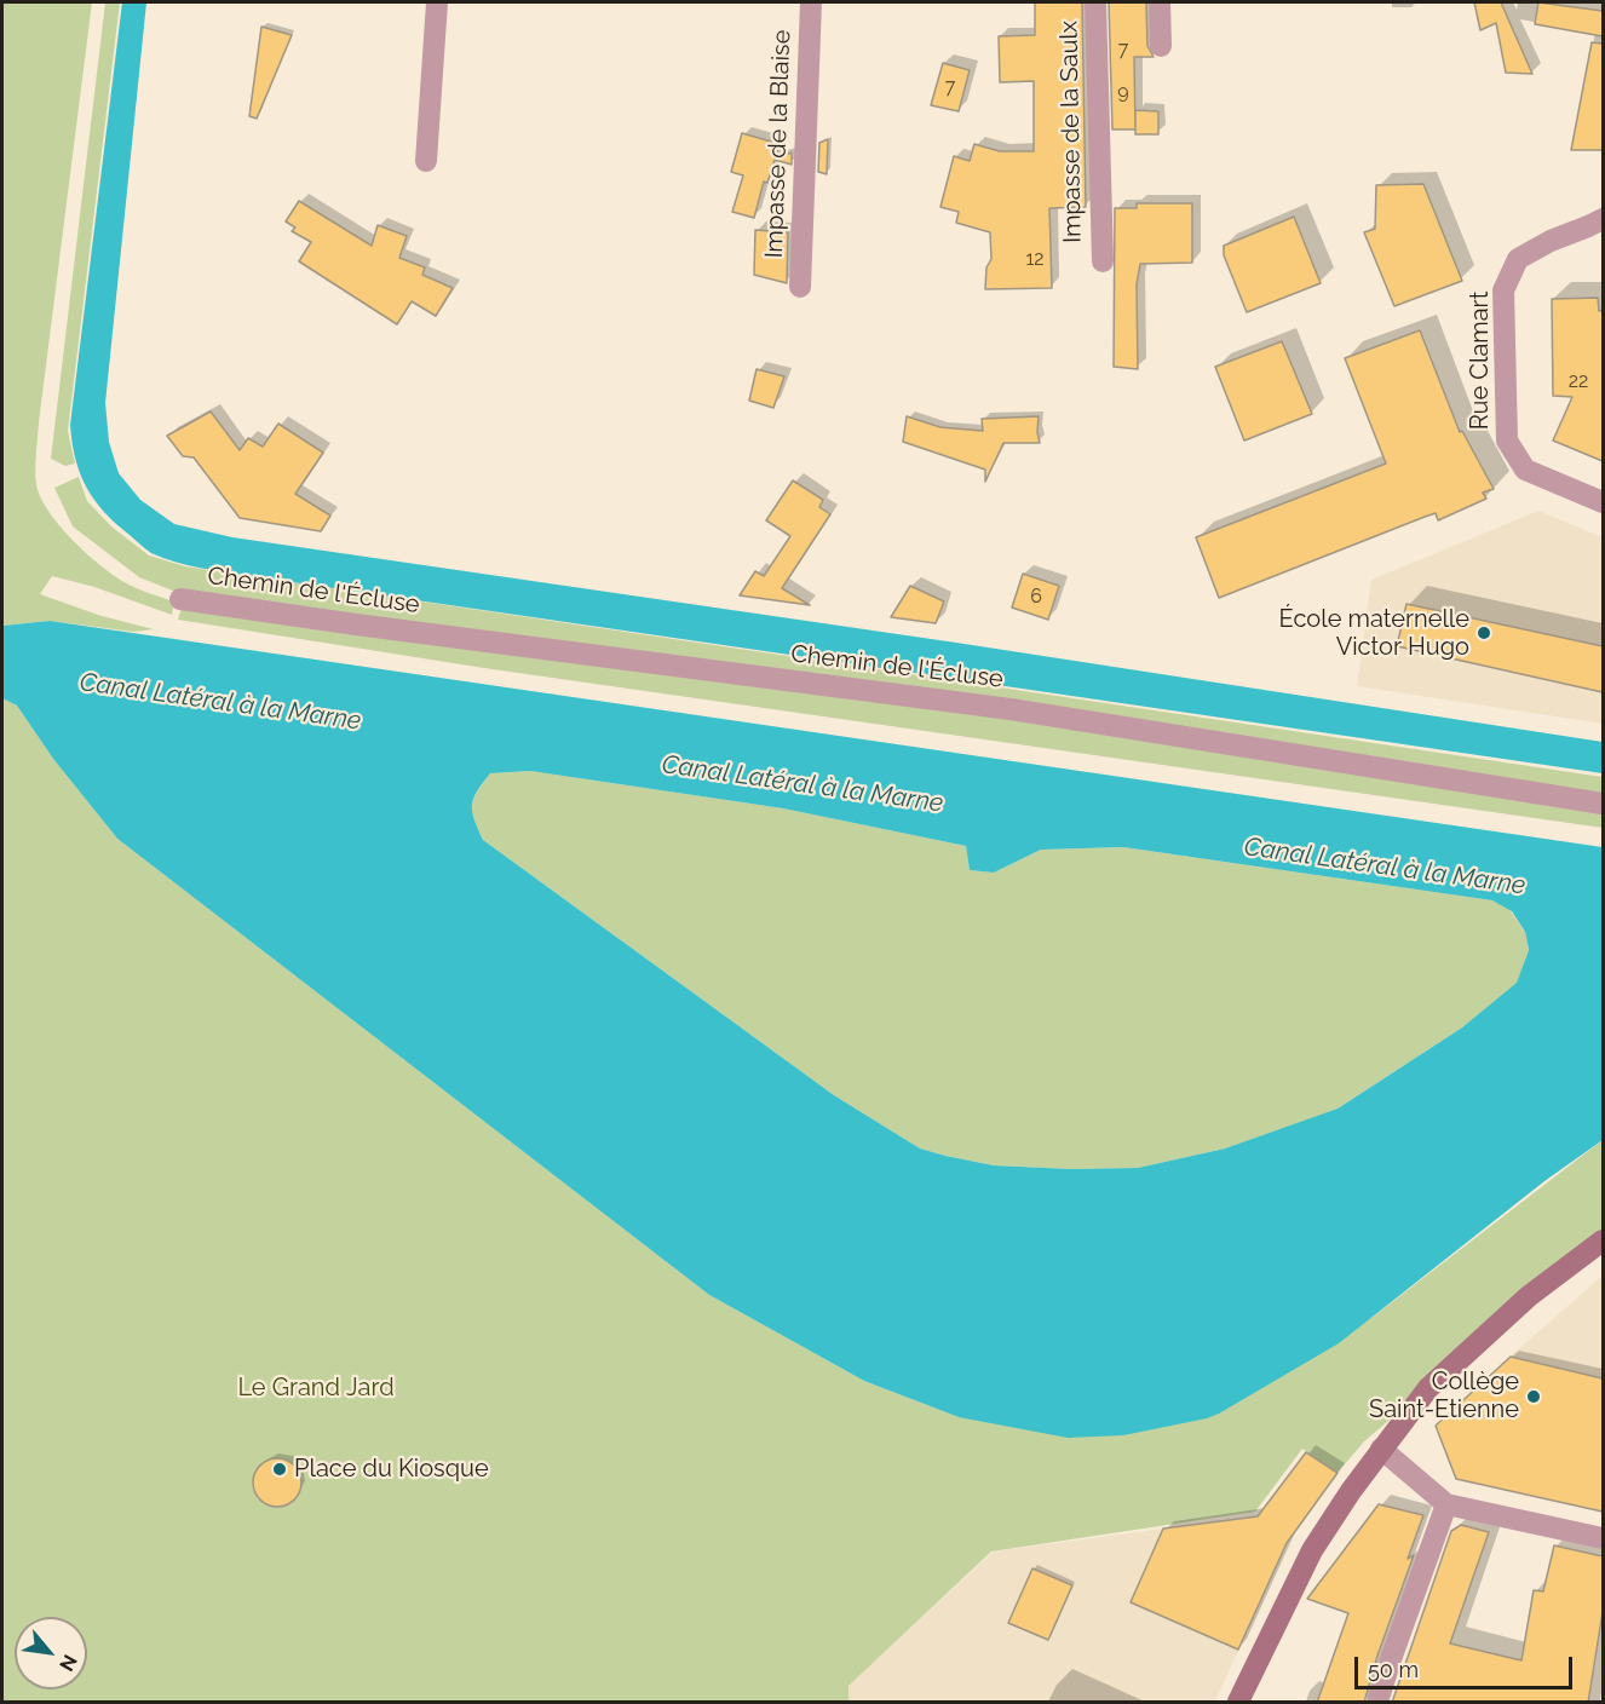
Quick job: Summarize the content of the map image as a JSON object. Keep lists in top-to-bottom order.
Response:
{
  "streets": {
    "street": [
      "Impasse de la Saulx",
      "Impasse de la Blaise",
      "Rue Clamart",
      "Chemin de l'Écluse"
    ]
  },
  "water": ["Canal Latéral à la Marne"],
  "parks": ["Le Grand Jard"],
  "places": ["École maternelle Victor Hugo", "Collège Saint-Etienne", "Place du Kiosque"],
  "house_numbers": [
    "7",
    "7",
    "9",
    "12",
    "22",
    "6"
  ],
  "scale_bar": "50 m",
  "north": "bottom right"
}
